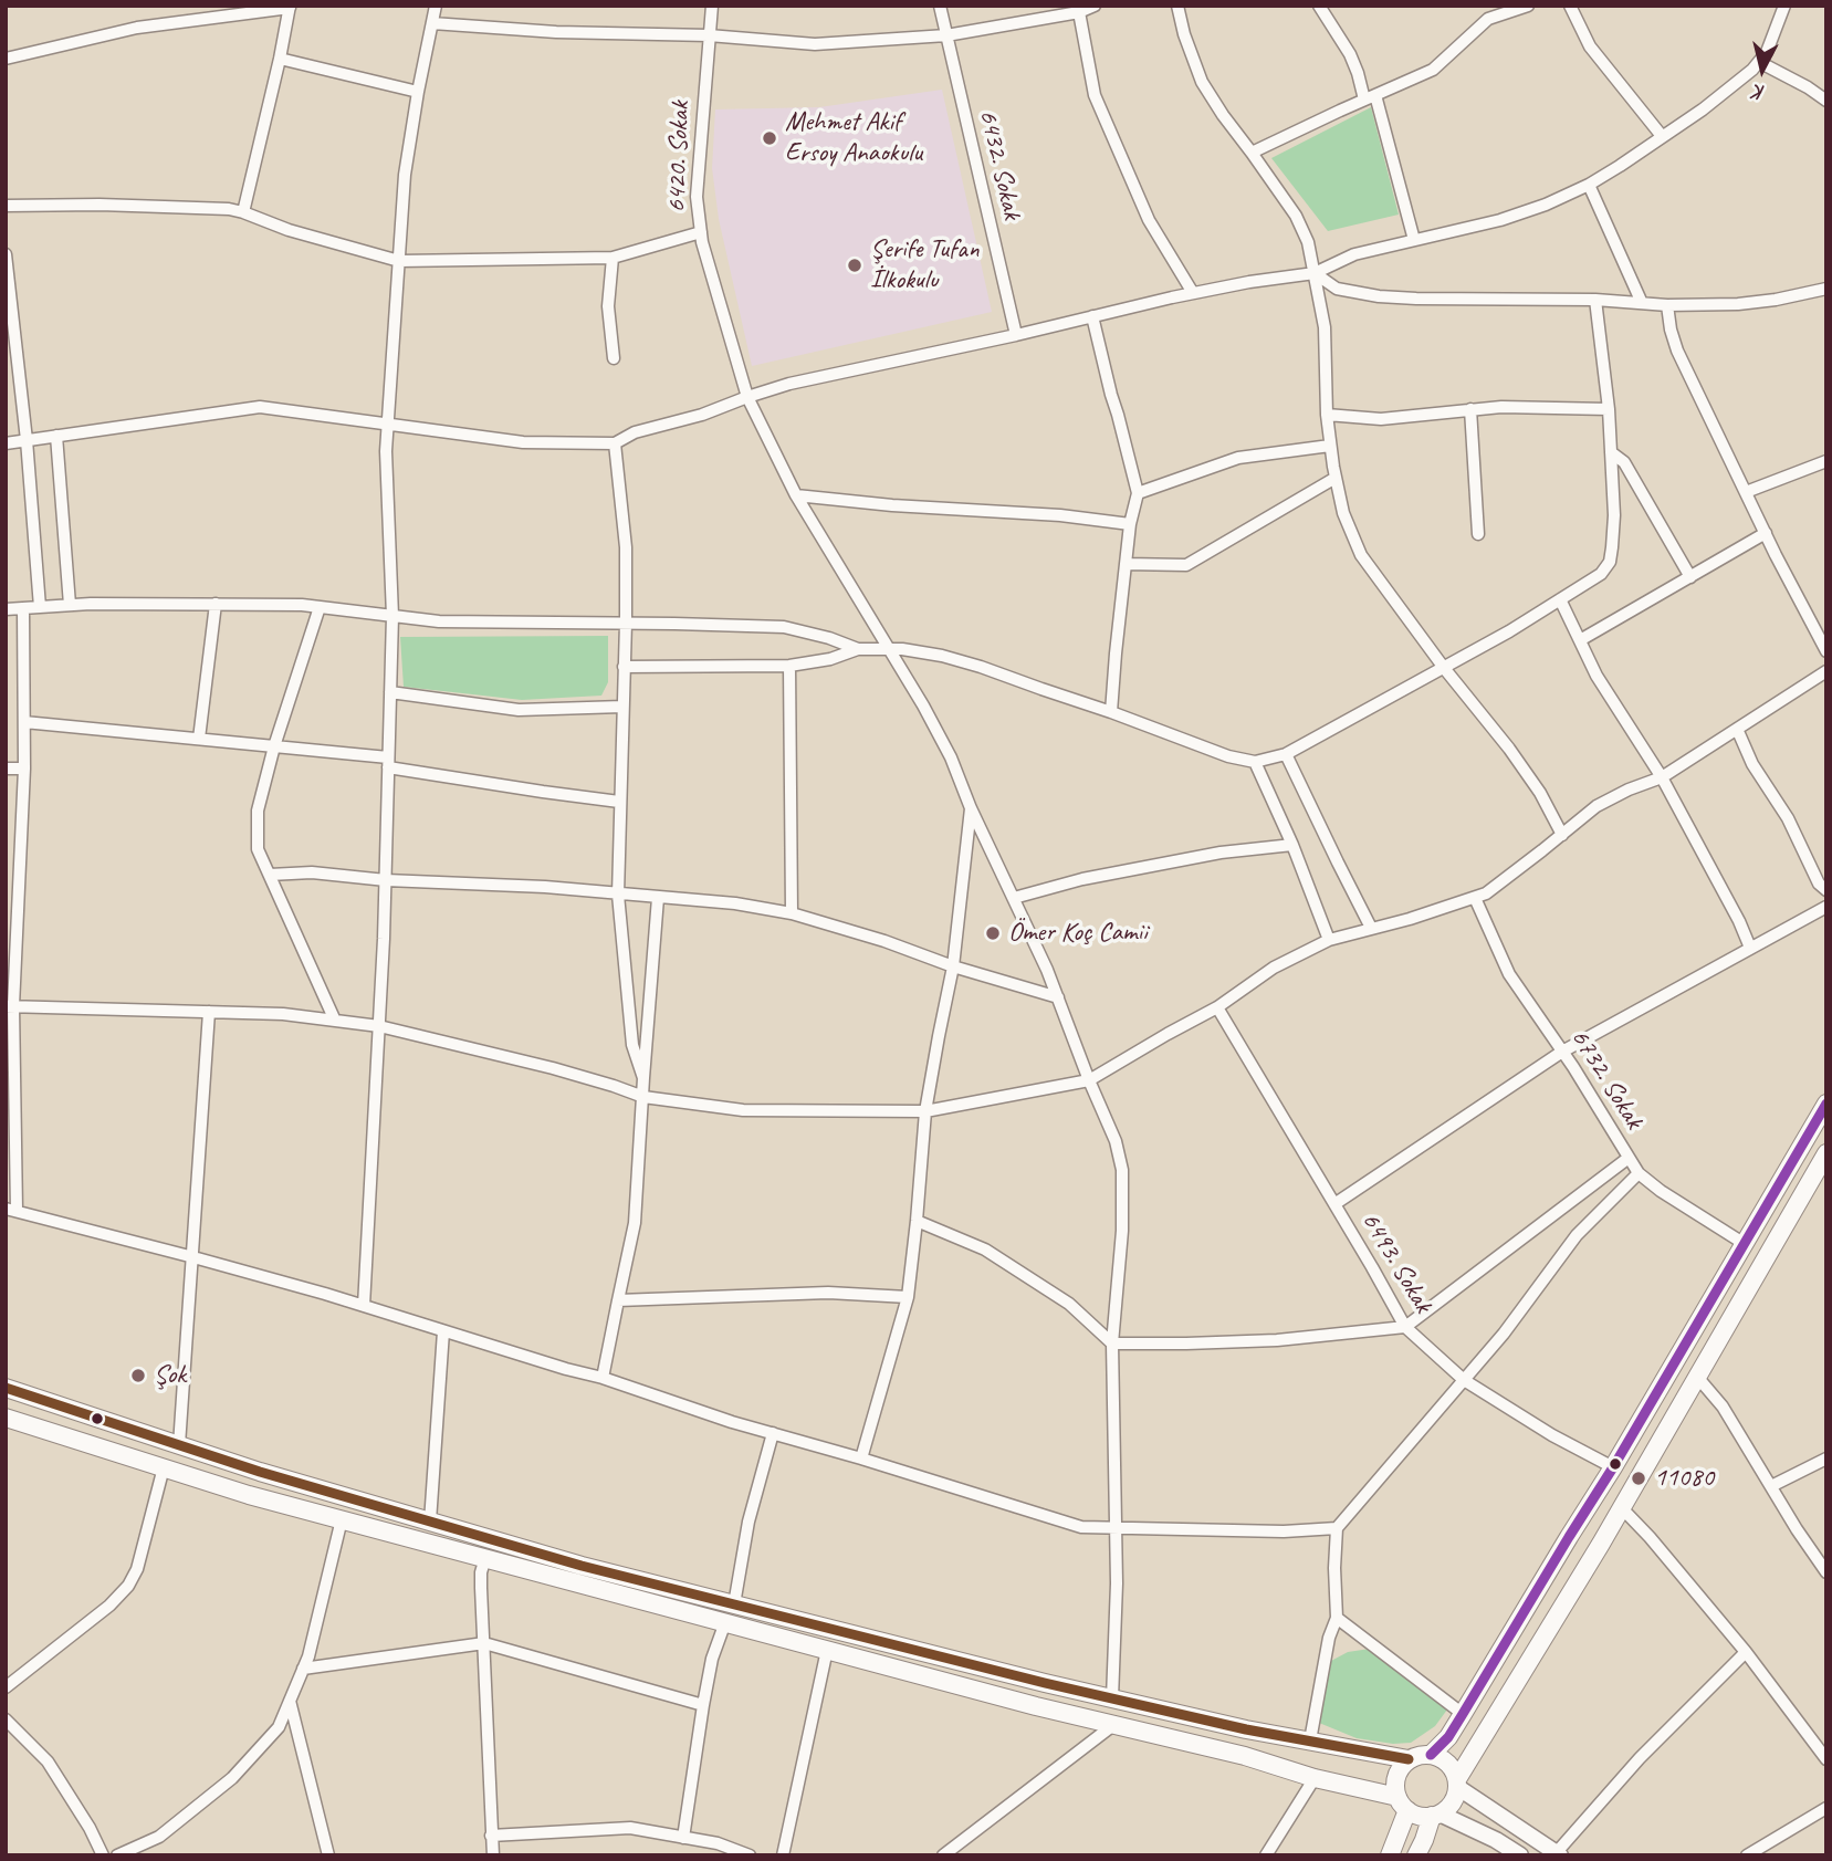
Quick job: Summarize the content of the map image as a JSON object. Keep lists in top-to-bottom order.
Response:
{
  "streets": {
    "street": [
      "6420. Sokak",
      "6432. Sokak",
      "6732. Sokak",
      "6493. Sokak"
    ]
  },
  "places": [
    "Mehmet Akif Ersoy Anaokulu",
    "Şerife Tufan İlkokulu",
    "Ömer Koç Camii",
    "Şok",
    "11080"
  ],
  "north": "bottom"
}
